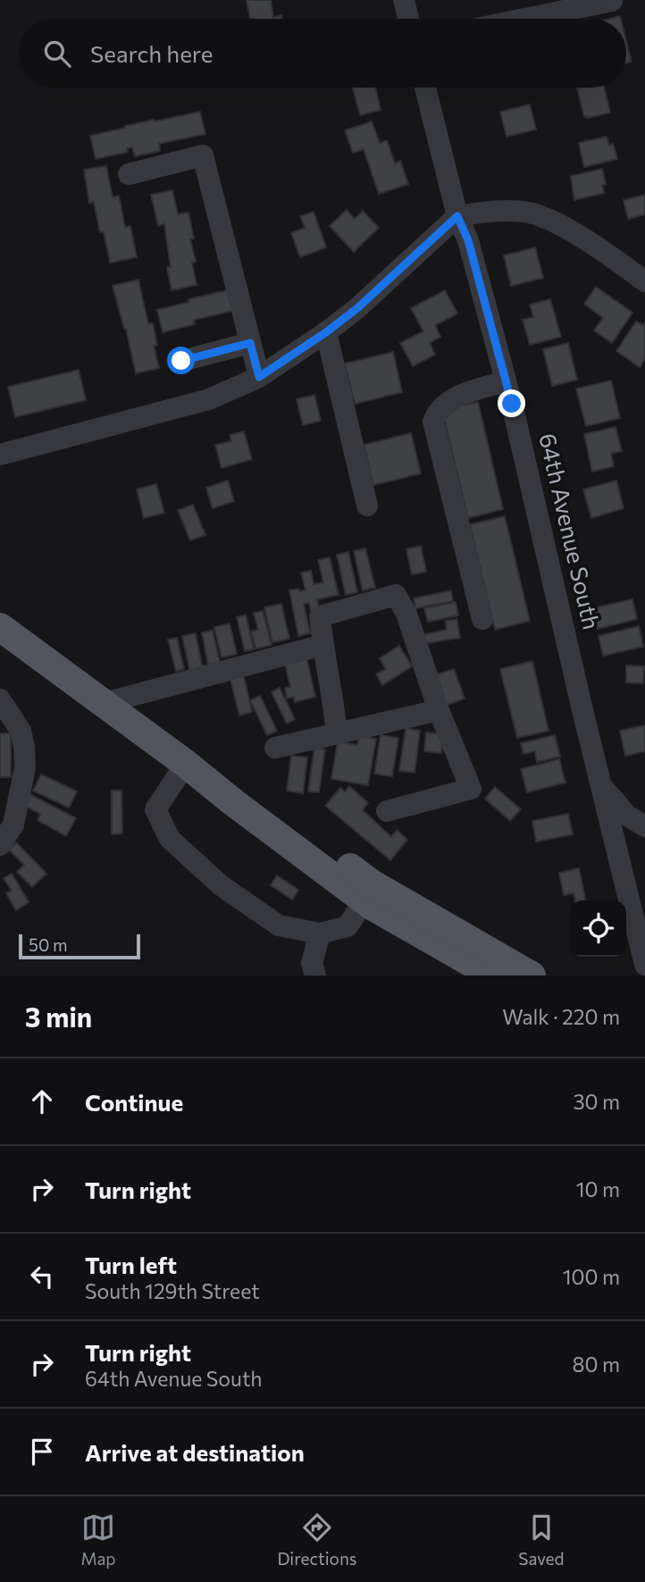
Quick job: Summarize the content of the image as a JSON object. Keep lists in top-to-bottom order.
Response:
{
  "streets": {
    "street": ["64th Avenue South"]
  },
  "scale_bar": "50 m",
  "page": {
    "search": "Search here",
    "scale": "50 m",
    "heading": ["3 min", "Walk · 220 m"],
    "list": [
      ["Continue", "30 m"],
      ["Turn right", "10 m"],
      ["Turn left", "South 129th Street", "100 m"],
      ["Turn right", "64th Avenue South", "80 m"],
      "Arrive at destination"
    ],
    "nav": ["Map", "Directions", "Saved"]
  }
}
